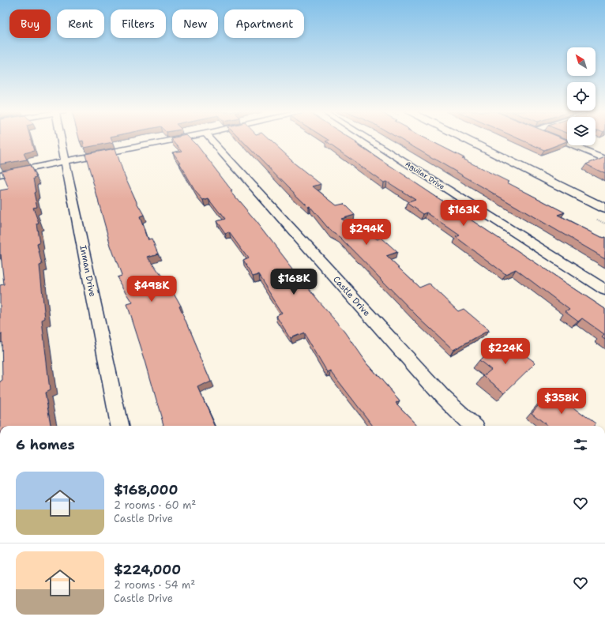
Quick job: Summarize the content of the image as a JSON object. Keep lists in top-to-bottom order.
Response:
{
  "streets": {
    "street": ["Aguilar Drive", "Inman Drive", "Castle Drive"]
  },
  "north": "top left",
  "page": {
    "chip": [
      "Buy",
      "Rent",
      "Filters",
      "New",
      "Apartment"
    ],
    "price": [
      "$163K",
      "$294K",
      "$168K",
      "$498K",
      "$224K",
      "$358K"
    ],
    "heading": "6 homes",
    "list": [
      {
        "name": "$168,000",
        "note": "2 rooms · 60 m² · Castle Drive"
      },
      {
        "name": "$224,000",
        "note": "2 rooms · 54 m² · Castle Drive"
      }
    ]
  }
}
